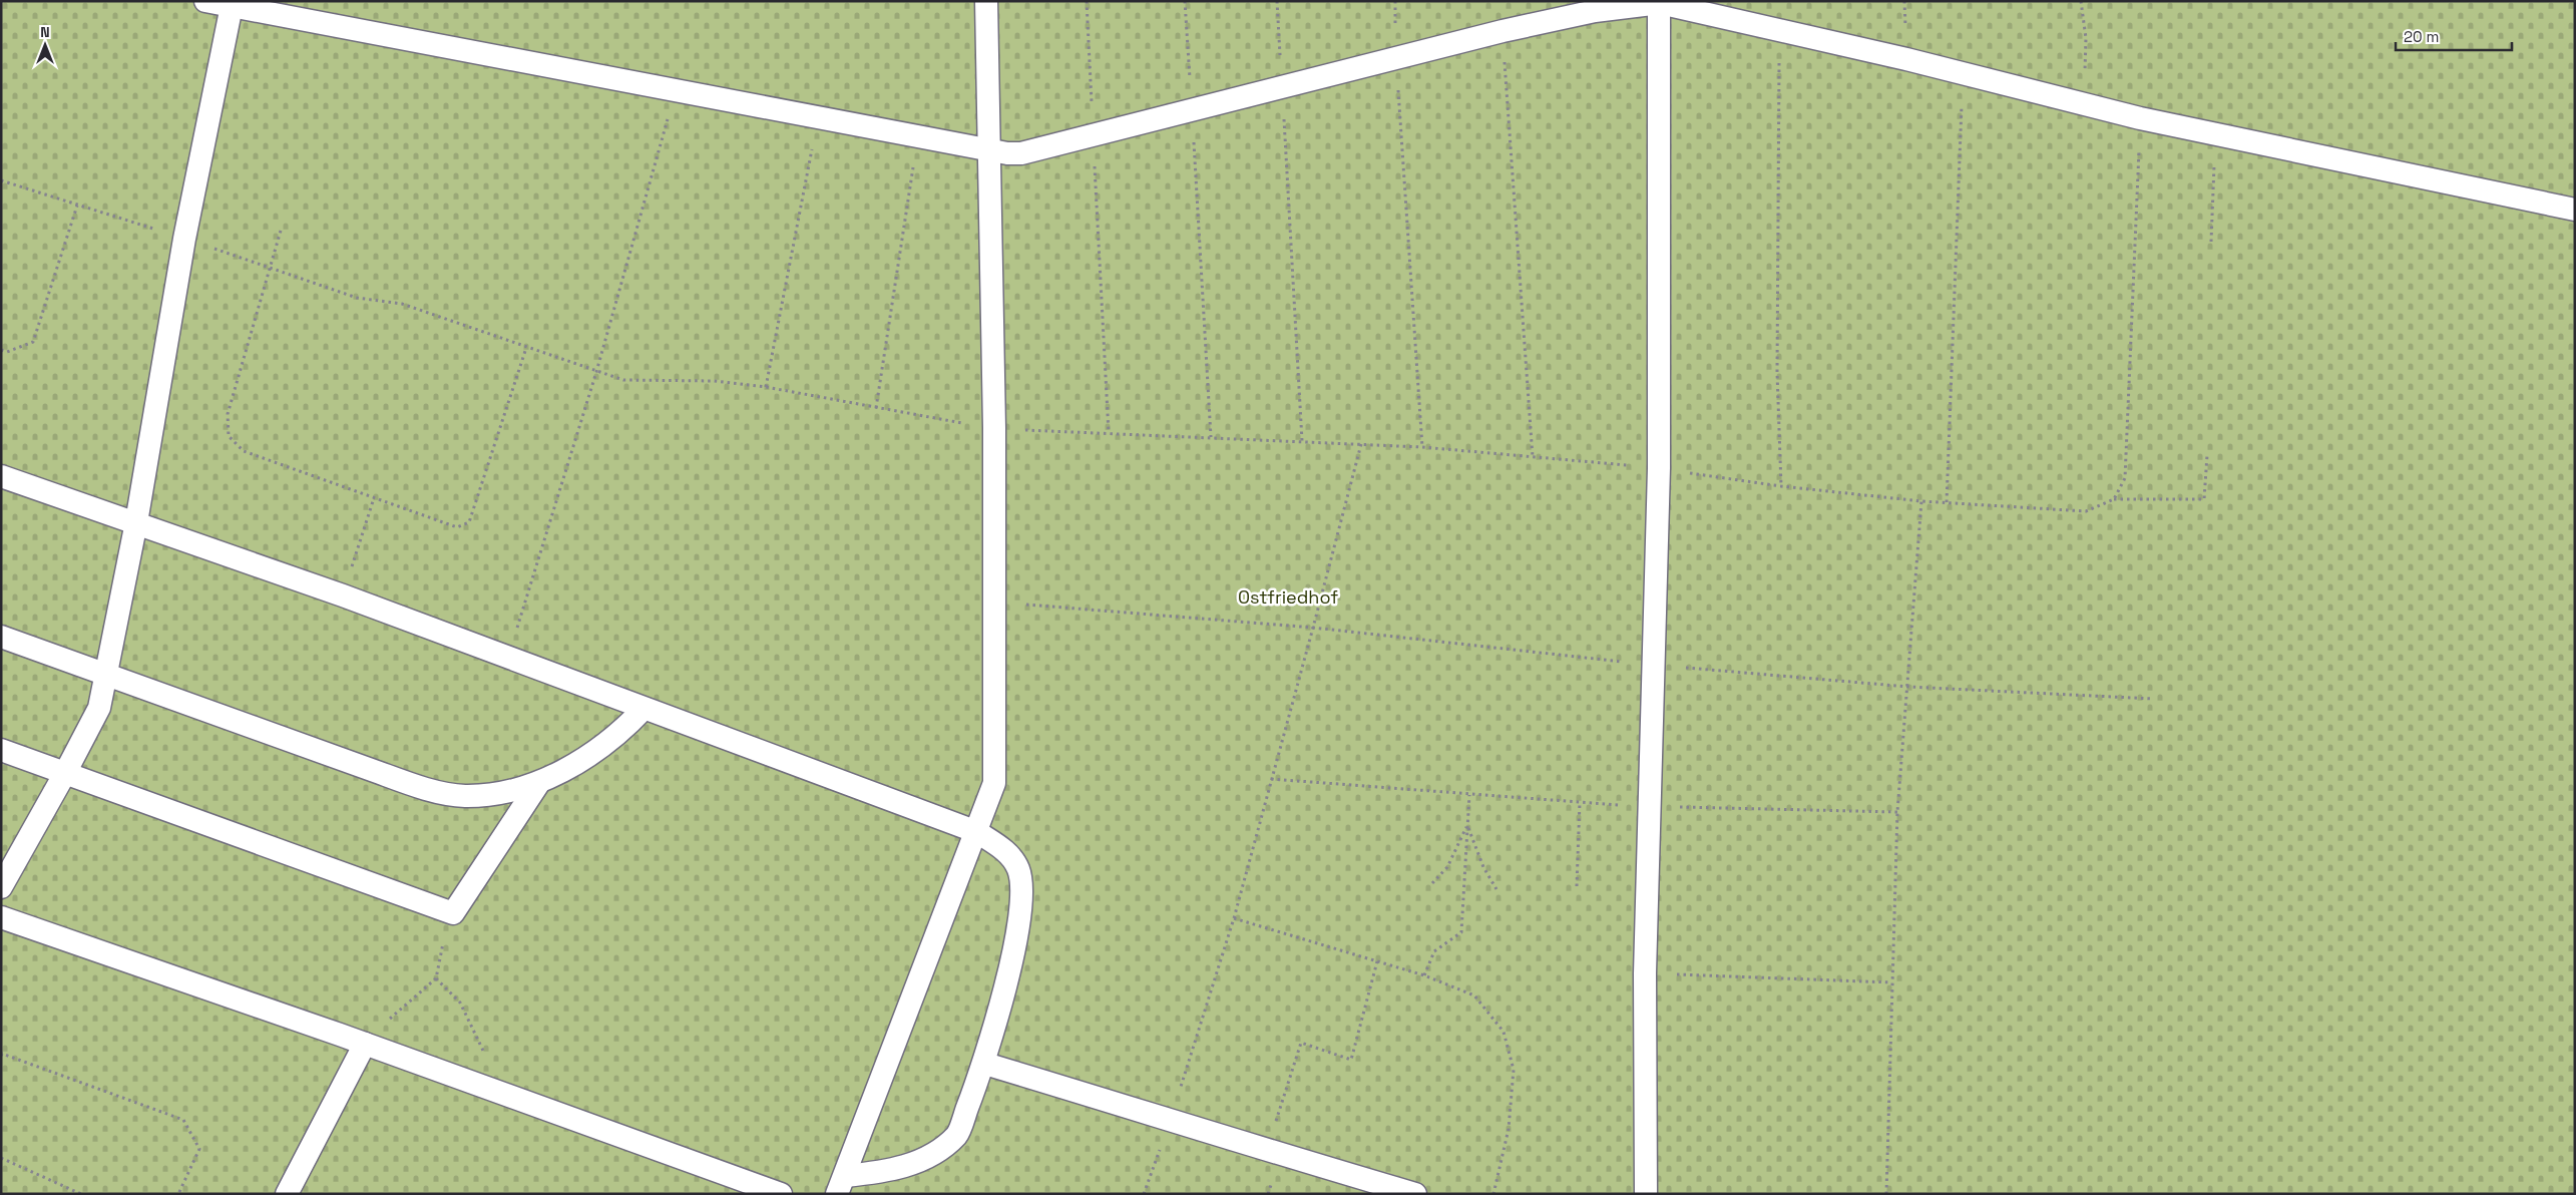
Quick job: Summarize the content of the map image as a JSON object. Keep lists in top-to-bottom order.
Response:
{
  "parks": ["Ostfriedhof"],
  "scale_bar": "20 m",
  "north": "top"
}
